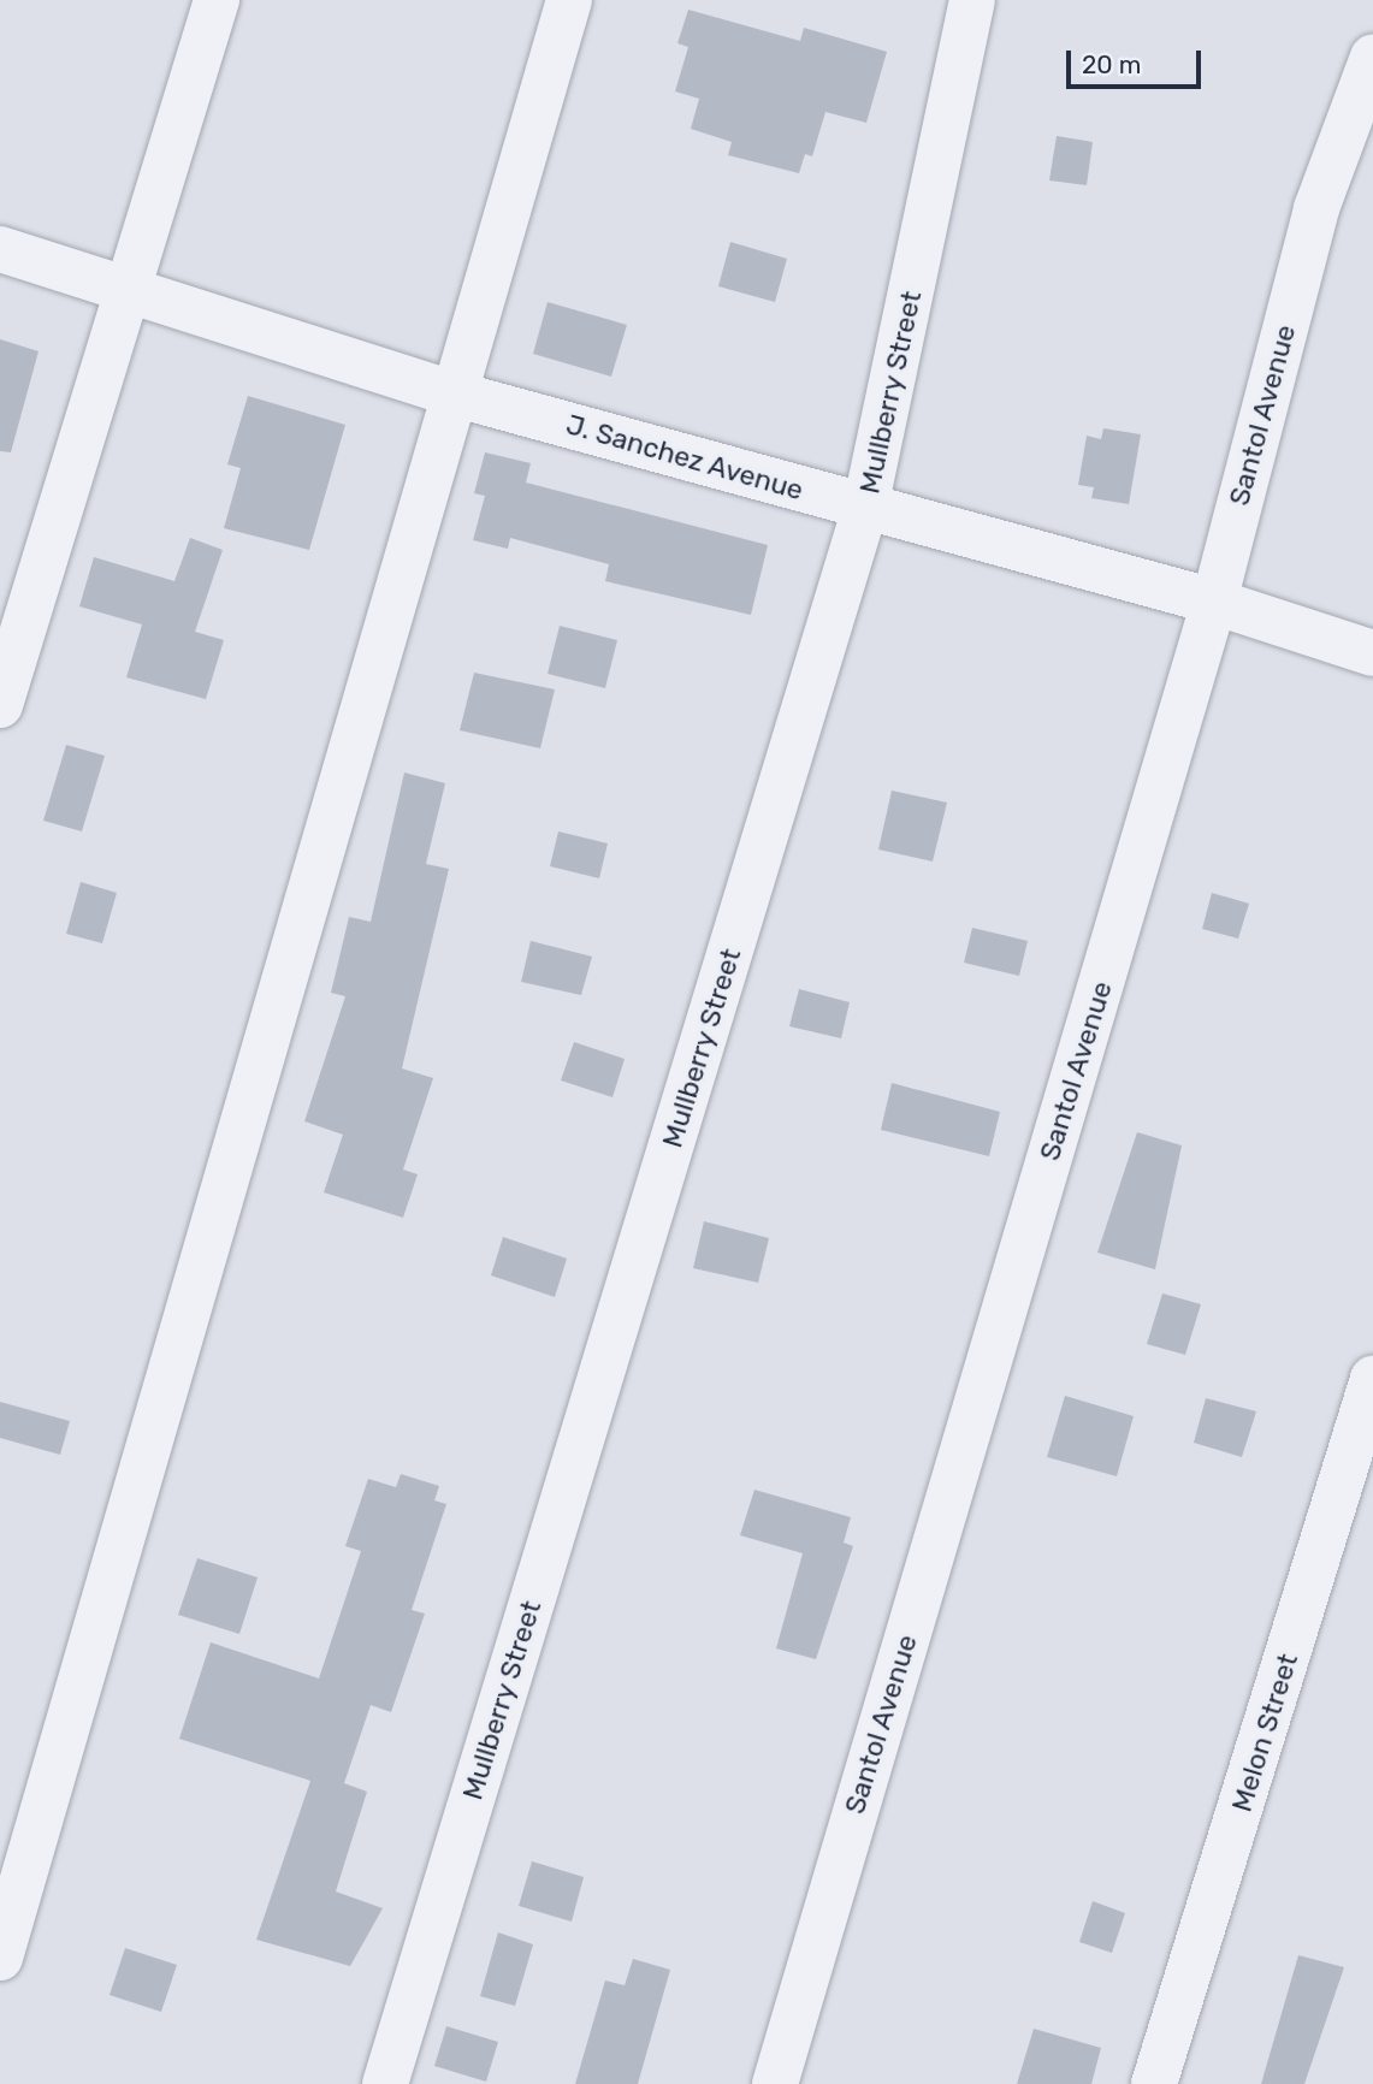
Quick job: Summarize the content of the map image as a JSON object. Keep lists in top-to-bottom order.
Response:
{
  "streets": {
    "street": [
      "Mullberry Street",
      "Santol Avenue",
      "J. Sanchez Avenue",
      "Melon Street"
    ]
  },
  "crossings": [
    ["Mullberry Street", "J. Sanchez Avenue"],
    ["Santol Avenue", "J. Sanchez Avenue"]
  ],
  "scale_bar": "20 m"
}
